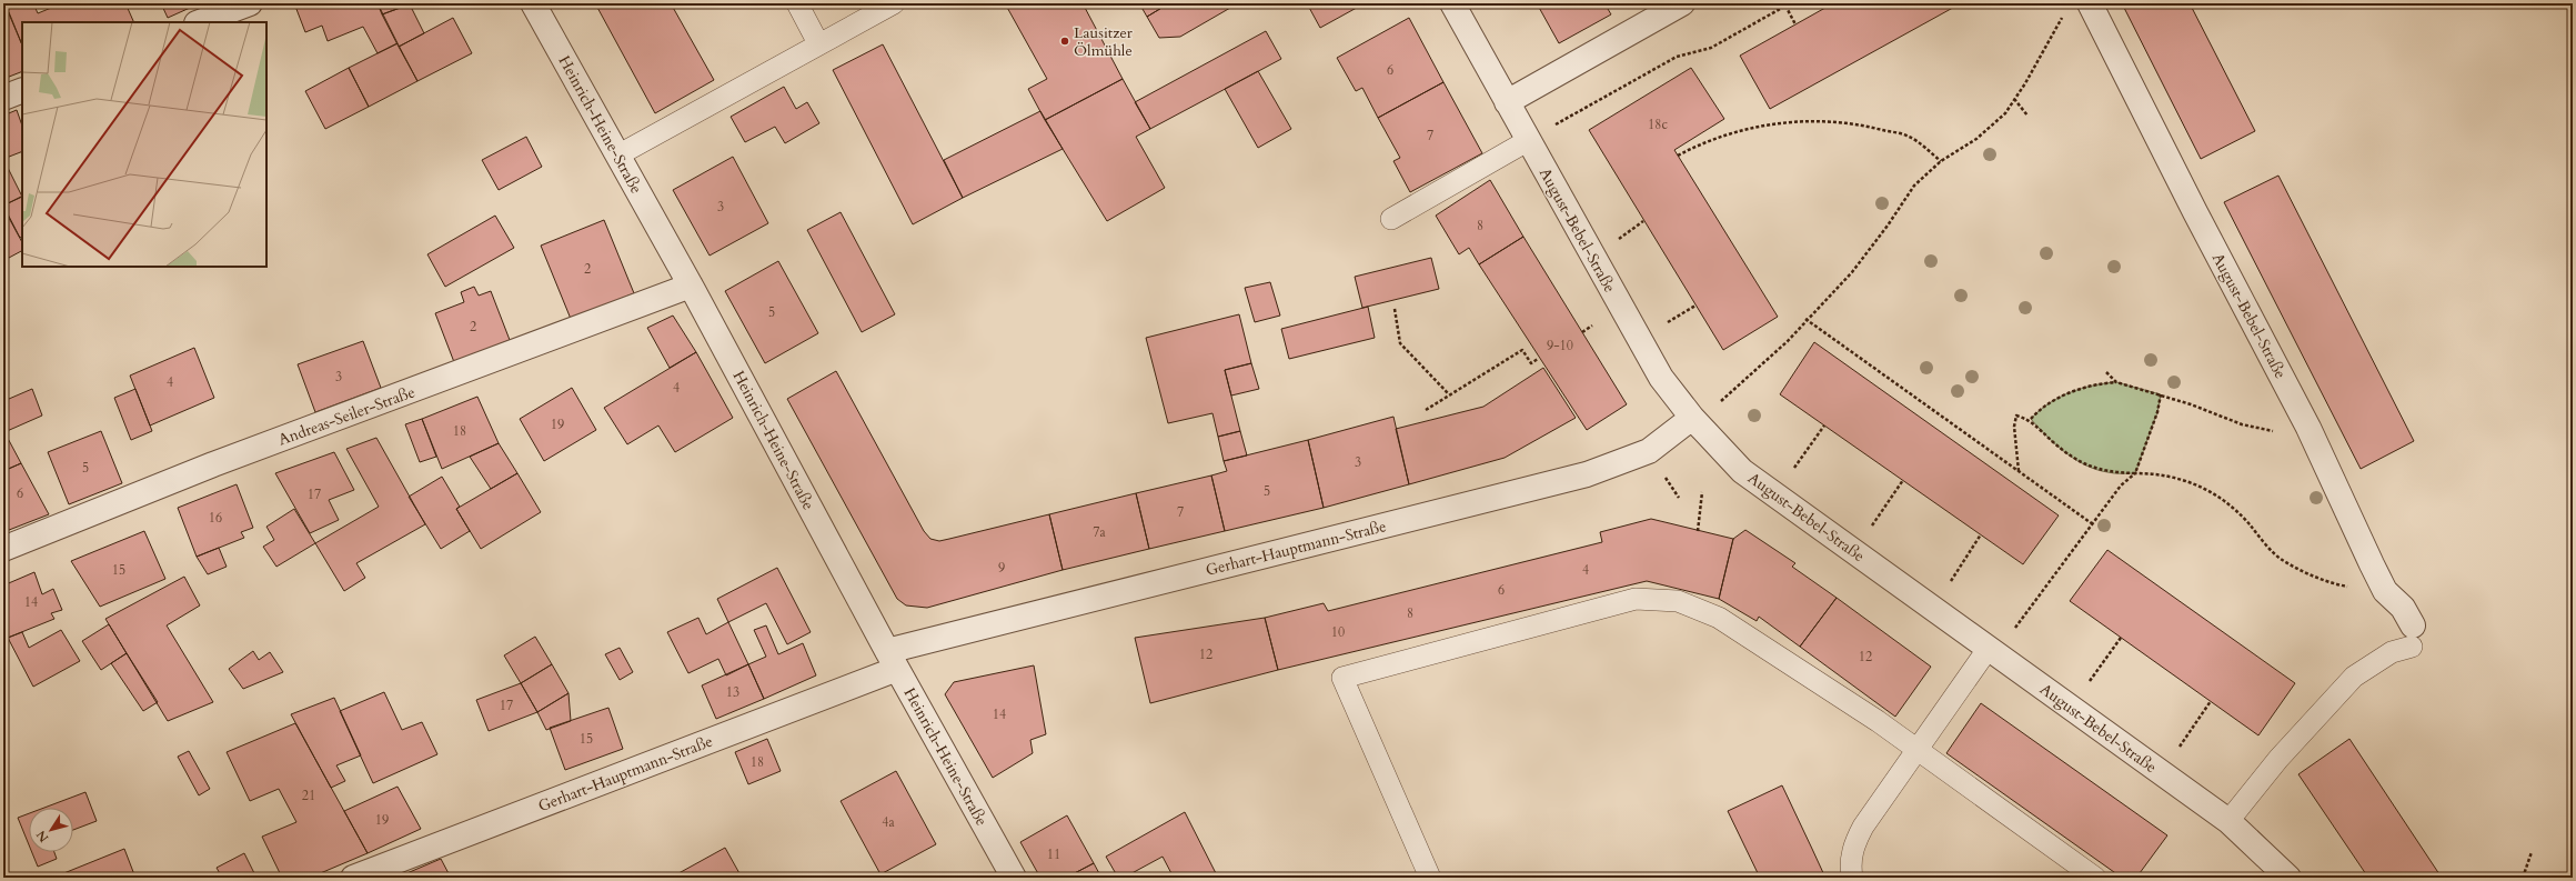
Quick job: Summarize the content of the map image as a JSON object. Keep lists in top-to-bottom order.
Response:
{
  "streets": {
    "street": [
      "Heinrich-Heine-Straße",
      "August-Bebel-Straße",
      "Andreas-Seiler-Straße",
      "Gerhart-Hauptmann-Straße"
    ]
  },
  "crossings": [
    ["Heinrich-Heine-Straße", "Andreas-Seiler-Straße"],
    ["Heinrich-Heine-Straße", "Gerhart-Hauptmann-Straße"],
    ["August-Bebel-Straße", "Gerhart-Hauptmann-Straße"]
  ],
  "places": ["Lausitzer Ölmühle"],
  "house_numbers": [
    "6",
    "18c",
    "7",
    "3",
    "8",
    "2",
    "5",
    "2",
    "9-10",
    "3",
    "4",
    "4",
    "19",
    "18",
    "3",
    "5",
    "5",
    "6",
    "17",
    "7",
    "16",
    "7a",
    "9",
    "15",
    "4",
    "6",
    "14",
    "8",
    "10",
    "12",
    "12",
    "13",
    "17",
    "14",
    "15",
    "18",
    "21",
    "19",
    "4a",
    "11"
  ],
  "north": "bottom left"
}
